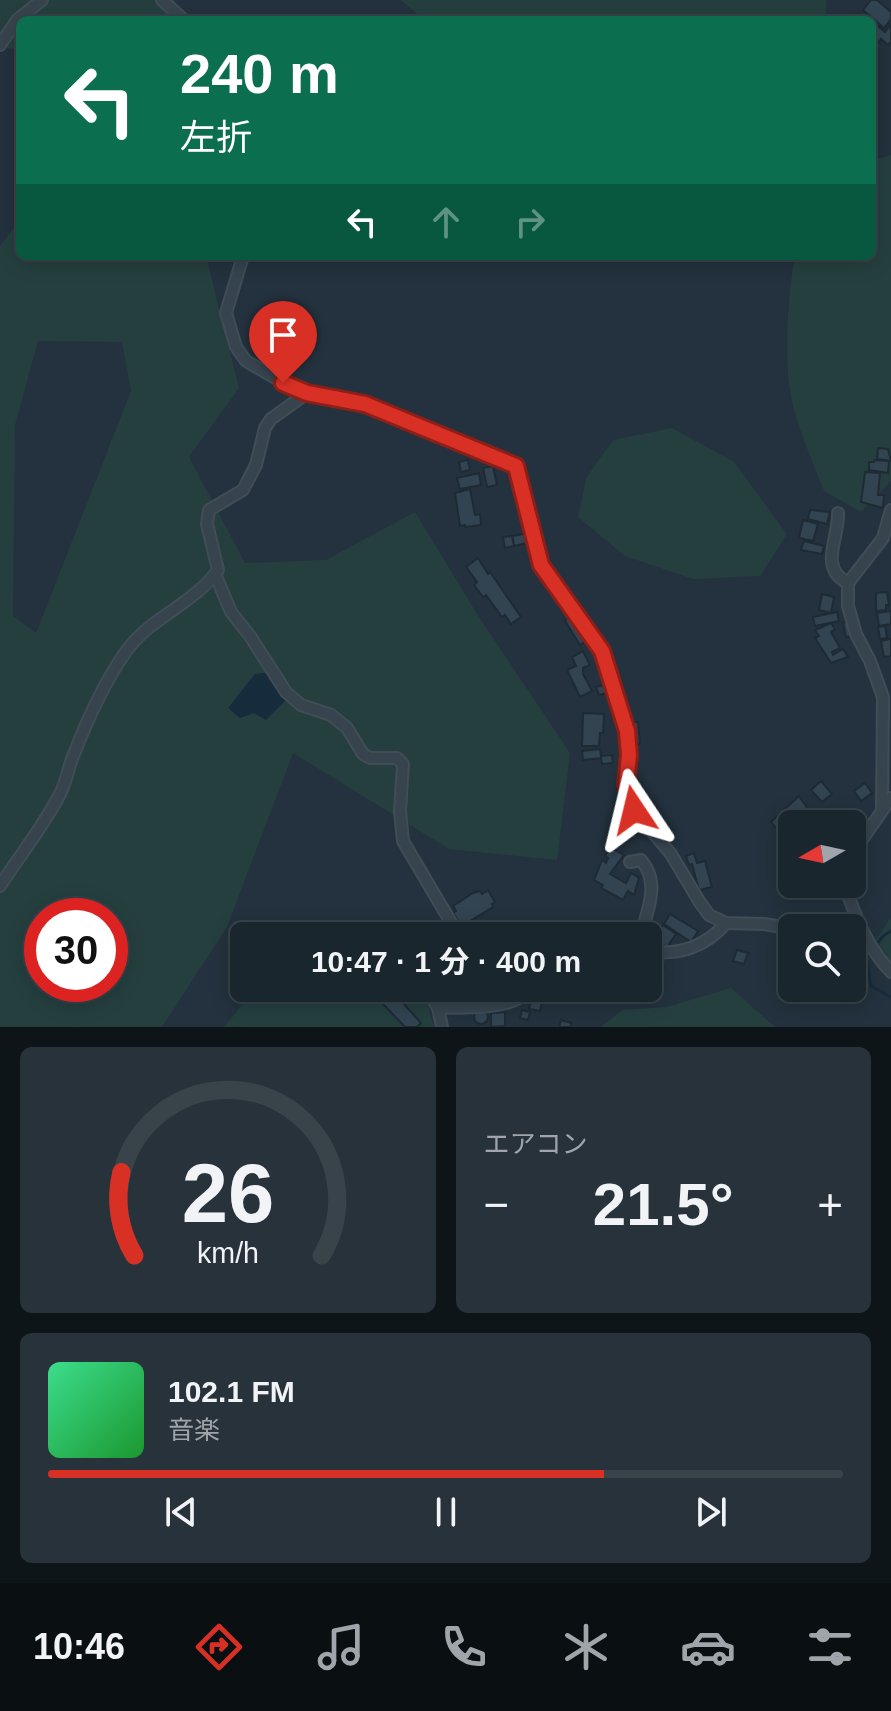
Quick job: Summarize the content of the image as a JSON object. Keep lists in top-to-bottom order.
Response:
{
  "north": "left",
  "page": {
    "turn": ["240 m", "左折"],
    "limit": "30",
    "trip": "10:47 · 1 分 · 400 m",
    "tile": "エアコン",
    "heat": ["−", "21.5°", "+"],
    "song": ["102.1 FM", "音楽"],
    "tabs": "10:46",
    "gauge": ["26", "km/h"]
  }
}
